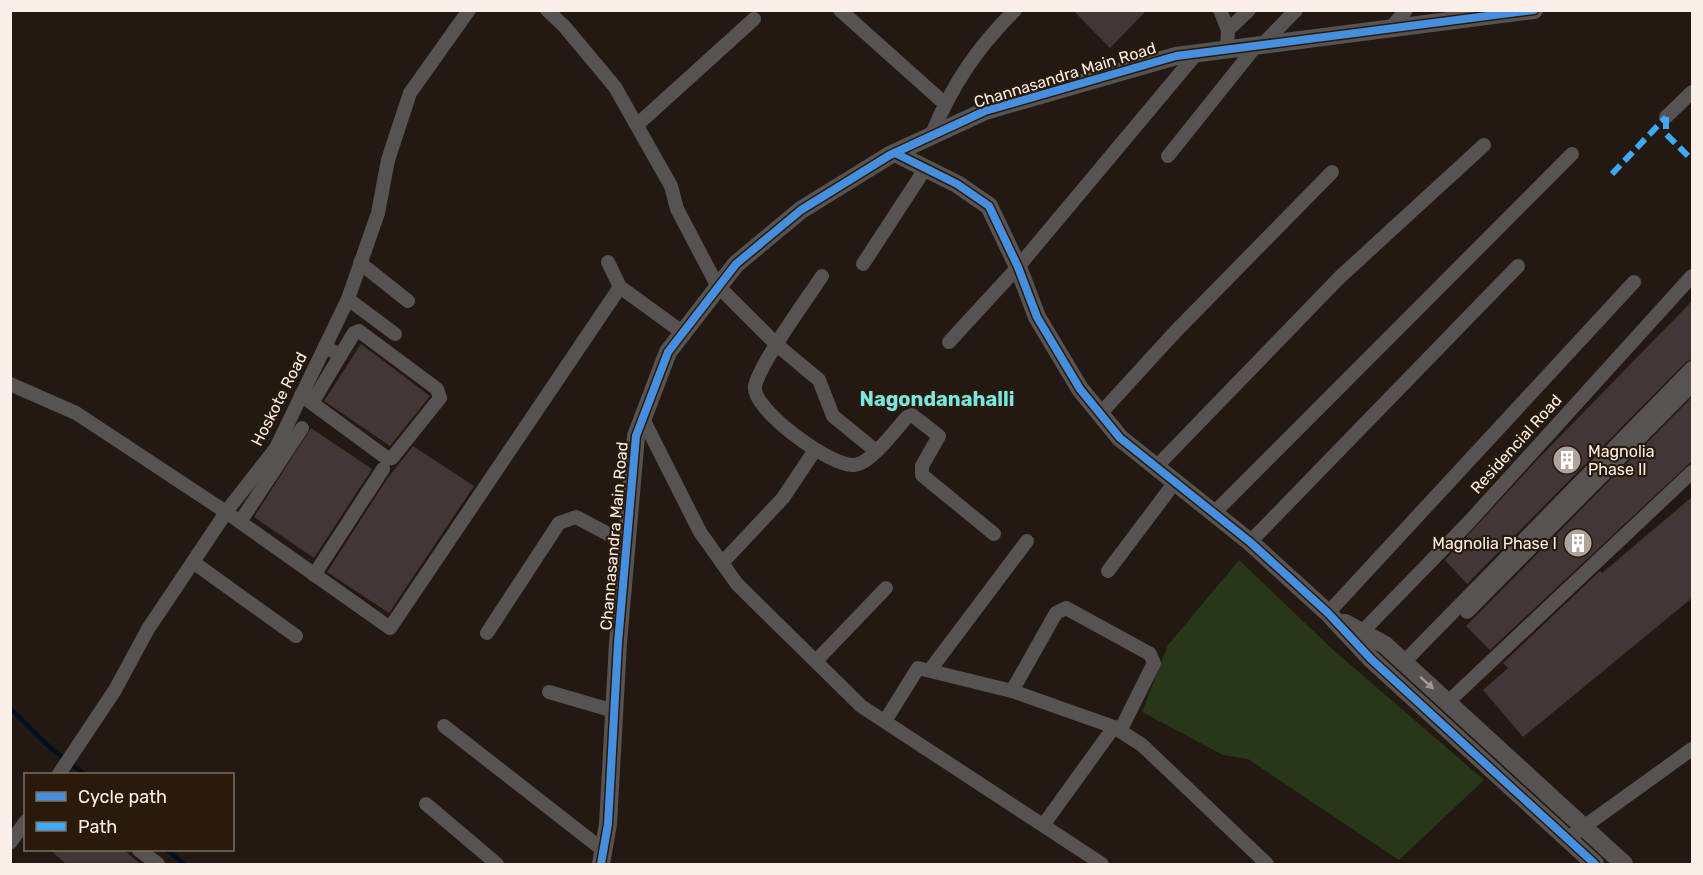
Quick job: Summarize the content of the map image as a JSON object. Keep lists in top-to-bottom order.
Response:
{
  "streets": {
    "street": ["Channasandra Main Road", "Hoskote Road", "Residencial Road"]
  },
  "districts": ["Nagondanahalli"],
  "places": {
    "building": ["Magnolia Phase II", "Magnolia Phase I"]
  },
  "legend": ["Cycle path", "Path"]
}
